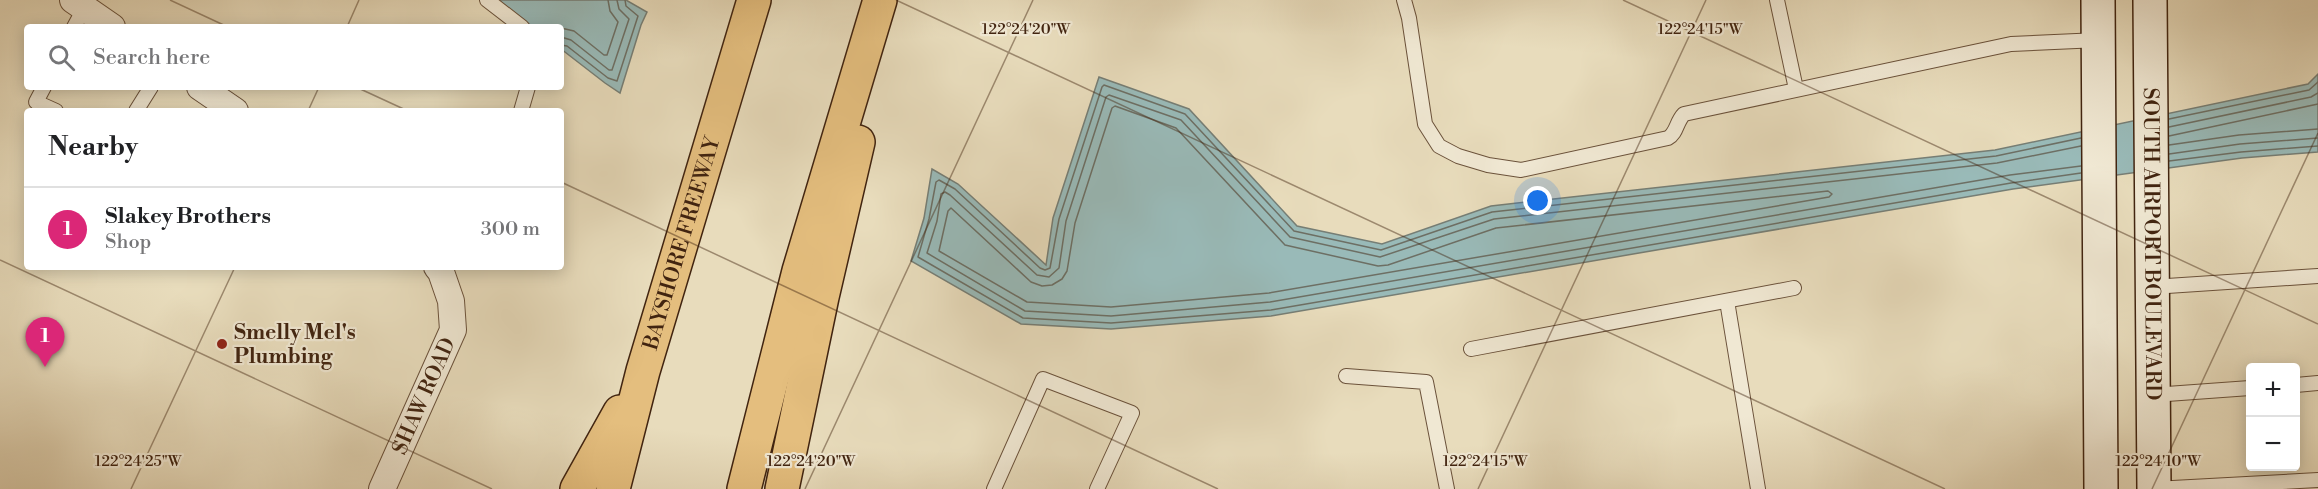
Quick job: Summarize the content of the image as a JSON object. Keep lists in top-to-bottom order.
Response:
{
  "streets": {
    "highway": ["BAYSHORE FREEWAY"],
    "street": ["SOUTH AIRPORT BOULEVARD", "SHAW ROAD"]
  },
  "places": ["Smelly Mel's Plumbing"],
  "page": {
    "search": "Search here",
    "heading": "Nearby",
    "list": [
      {
        "mark": "1",
        "name": "Slakey Brothers",
        "note": "Shop",
        "value": "300 m"
      }
    ],
    "pins": "1",
    "map_buttons": ["+", "−"]
  },
  "coordinates": [
    "122°24'20\"W",
    "122°24'15\"W",
    "122°24'25\"W",
    "122°24'10\"W"
  ]
}
